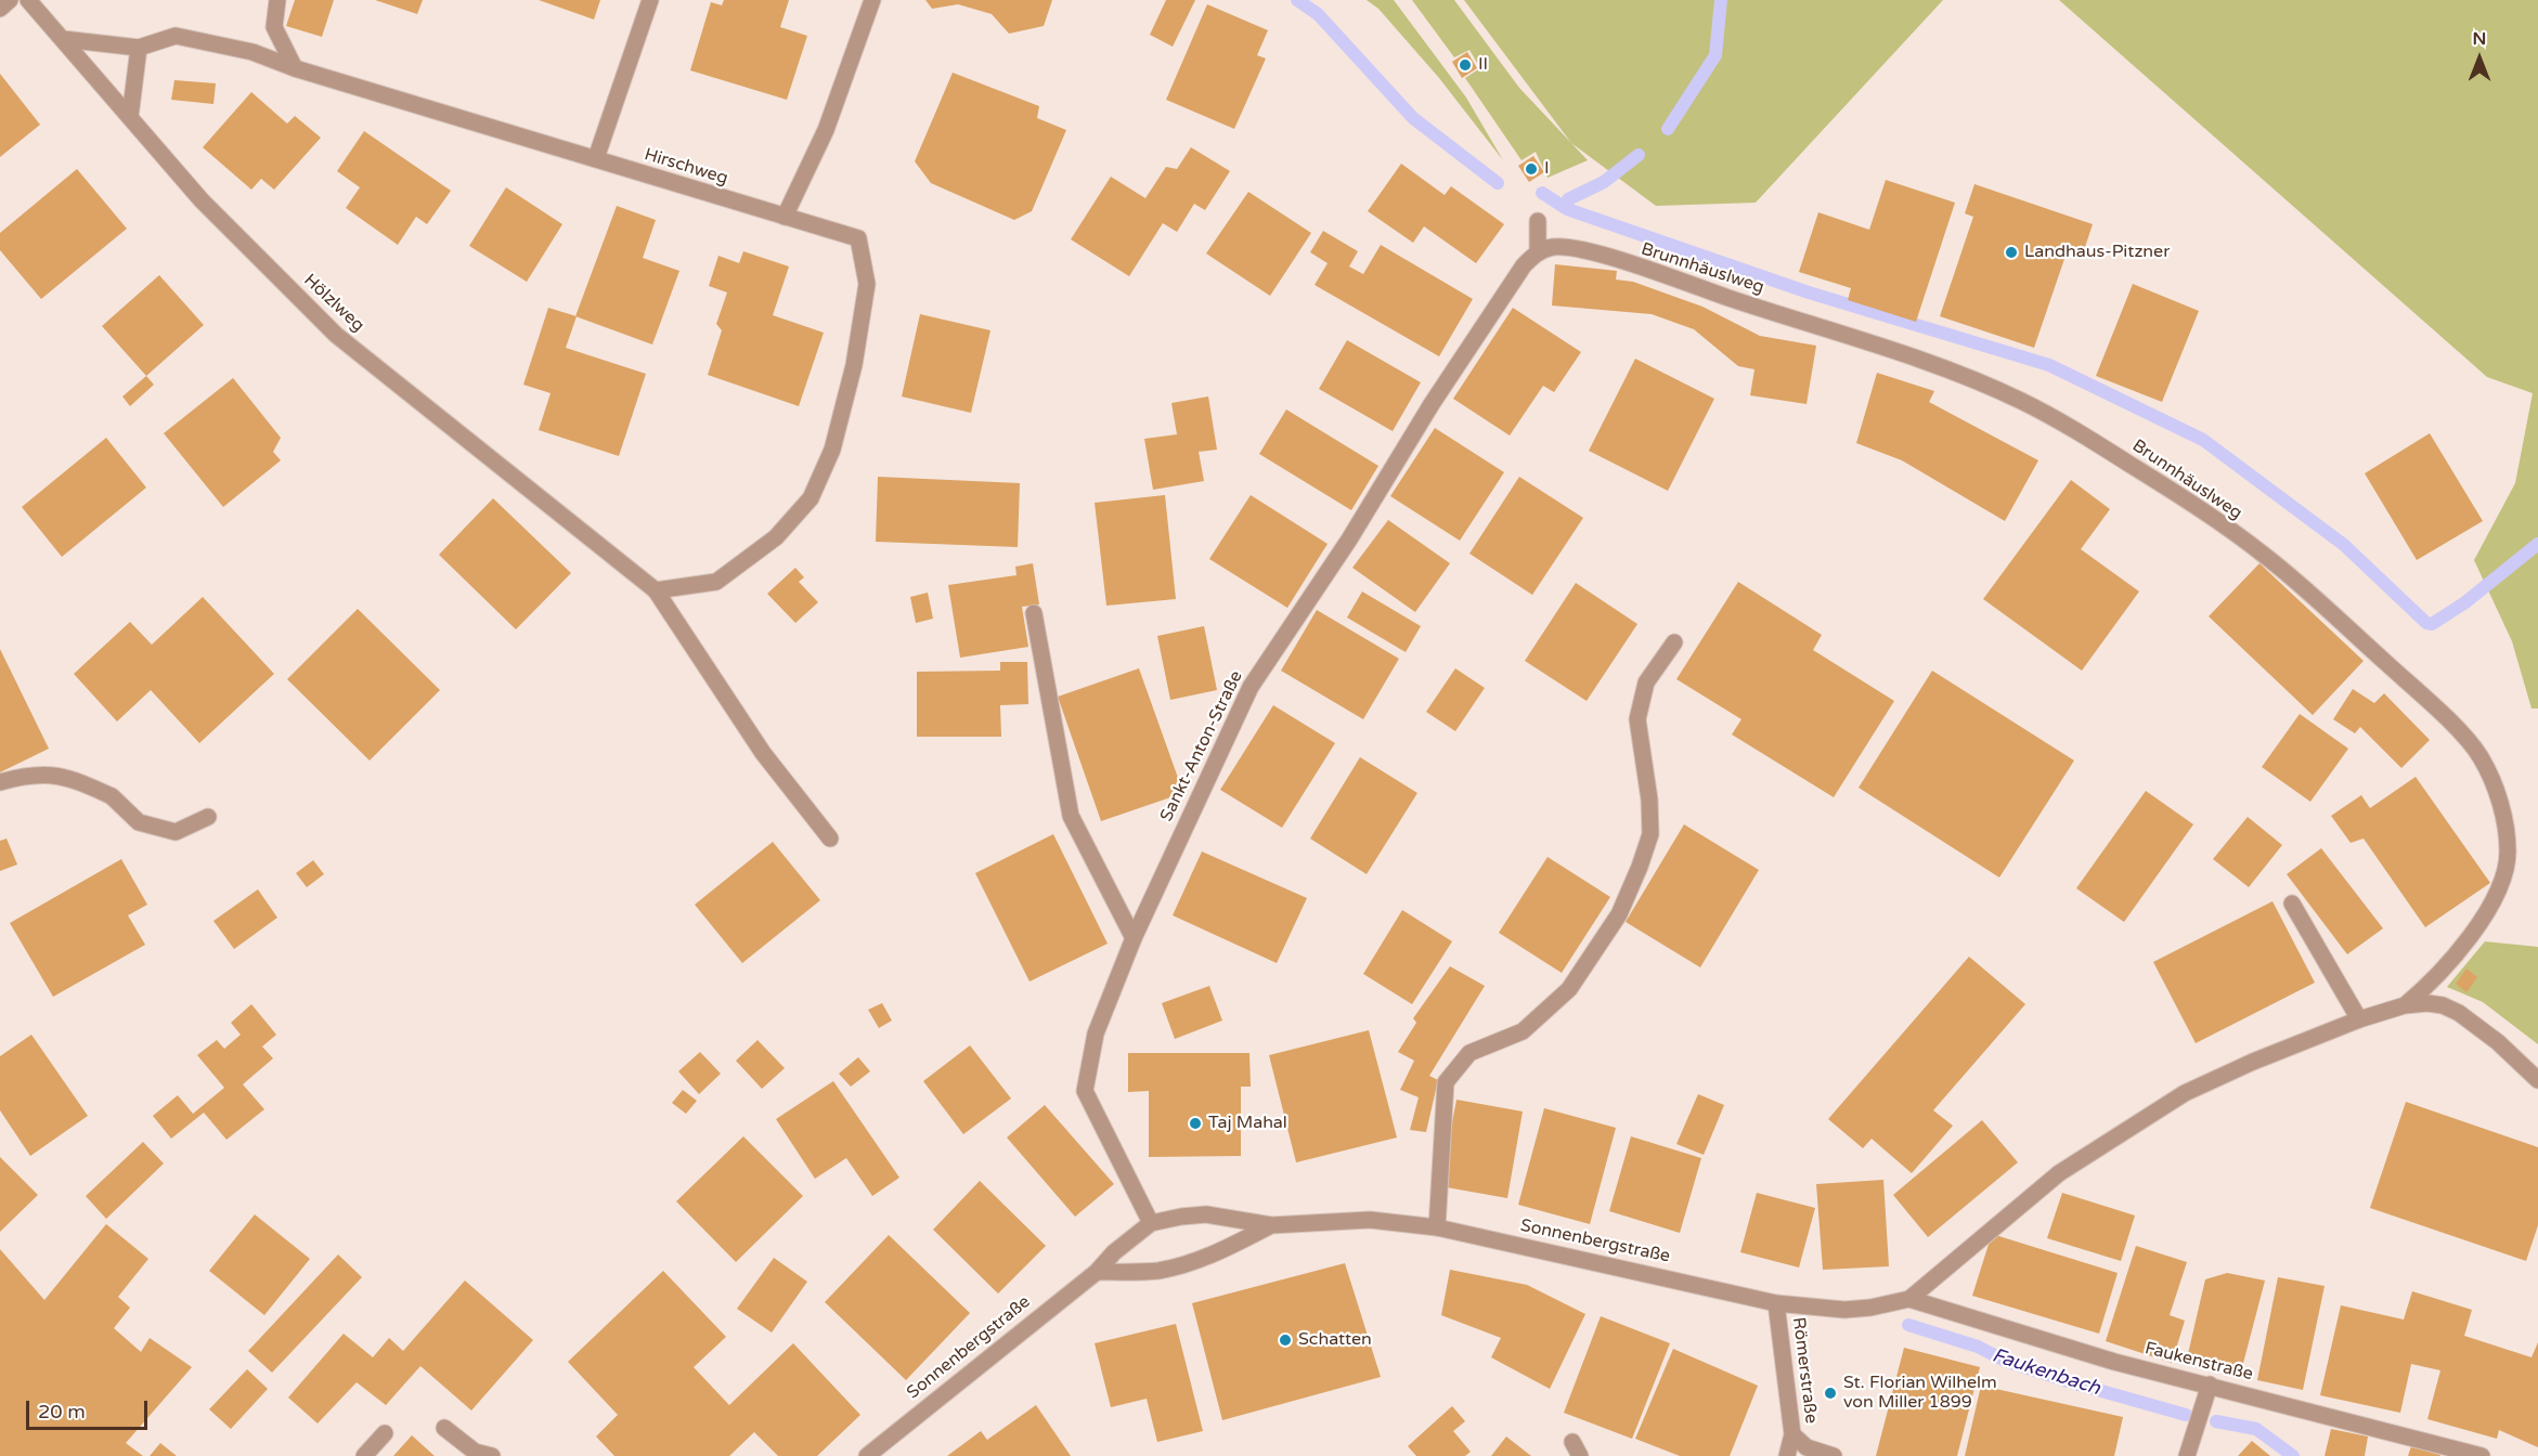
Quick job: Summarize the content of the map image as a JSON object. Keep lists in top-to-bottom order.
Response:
{
  "streets": {
    "street": [
      "Hirschweg",
      "Brunnhäuslweg",
      "Hölzlweg",
      "Sankt-Anton-Straße",
      "Sonnenbergstraße",
      "Faukenstraße",
      "Römerstraße"
    ]
  },
  "crossings": [
    ["Hirschweg", "Hölzlweg"],
    ["Brunnhäuslweg", "Sankt-Anton-Straße"],
    ["Sankt-Anton-Straße", "Sonnenbergstraße"],
    ["Sonnenbergstraße", "Faukenstraße"],
    ["Sonnenbergstraße", "Römerstraße"]
  ],
  "water": ["Faukenbach"],
  "places": [
    "II",
    "I",
    "Landhaus-Pitzner",
    "Taj Mahal",
    "Schatten",
    "St. Florian Wilhelm von Miller 1899"
  ],
  "scale_bar": "20 m",
  "north": "top"
}
